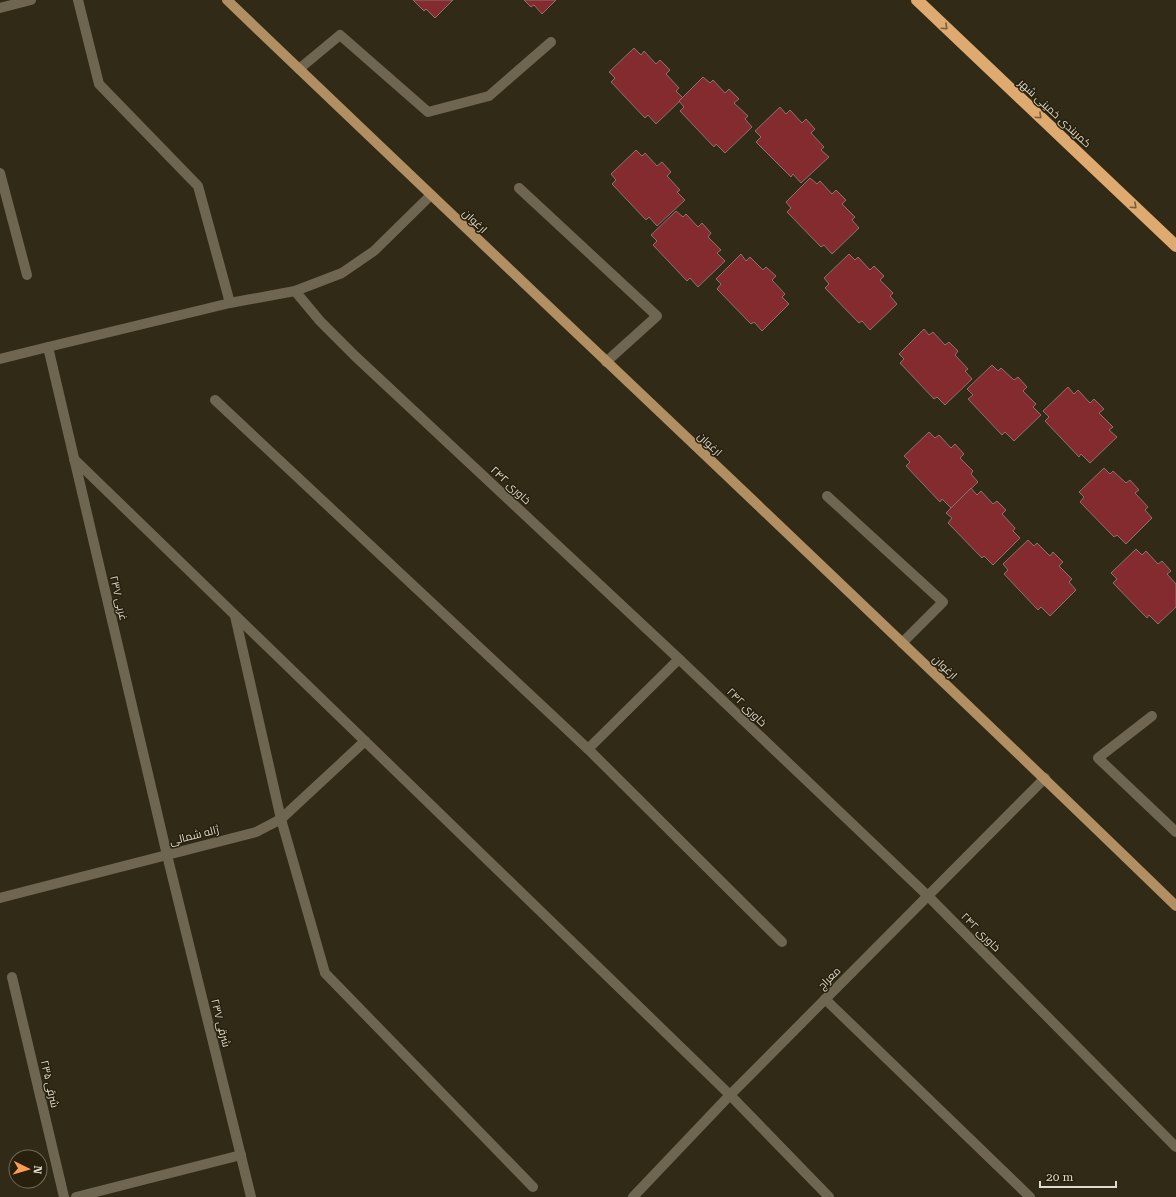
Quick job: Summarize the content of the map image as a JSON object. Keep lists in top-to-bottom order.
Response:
{
  "streets": {
    "highway": ["کمربندی خمینی شهر"],
    "main road": ["ارغوان"],
    "street": [
      "۲۴۲ خاوری",
      "۲۳۷ غربی",
      "ژاله شمالی",
      "معراج",
      "۲۳۷ شرقی",
      "۲۳۵ شرقی"
    ]
  },
  "crossings": [
    ["ارغوان", "معراج"],
    ["۲۴۲ خاوری", "معراج"],
    ["۲۳۷ غربی", "ژاله شمالی"],
    ["۲۳۷ غربی", "۲۳۷ شرقی"],
    ["ژاله شمالی", "۲۳۷ شرقی"]
  ],
  "one_way": ["کمربندی خمینی شهر"],
  "scale_bar": "20 m",
  "north": "right"
}
